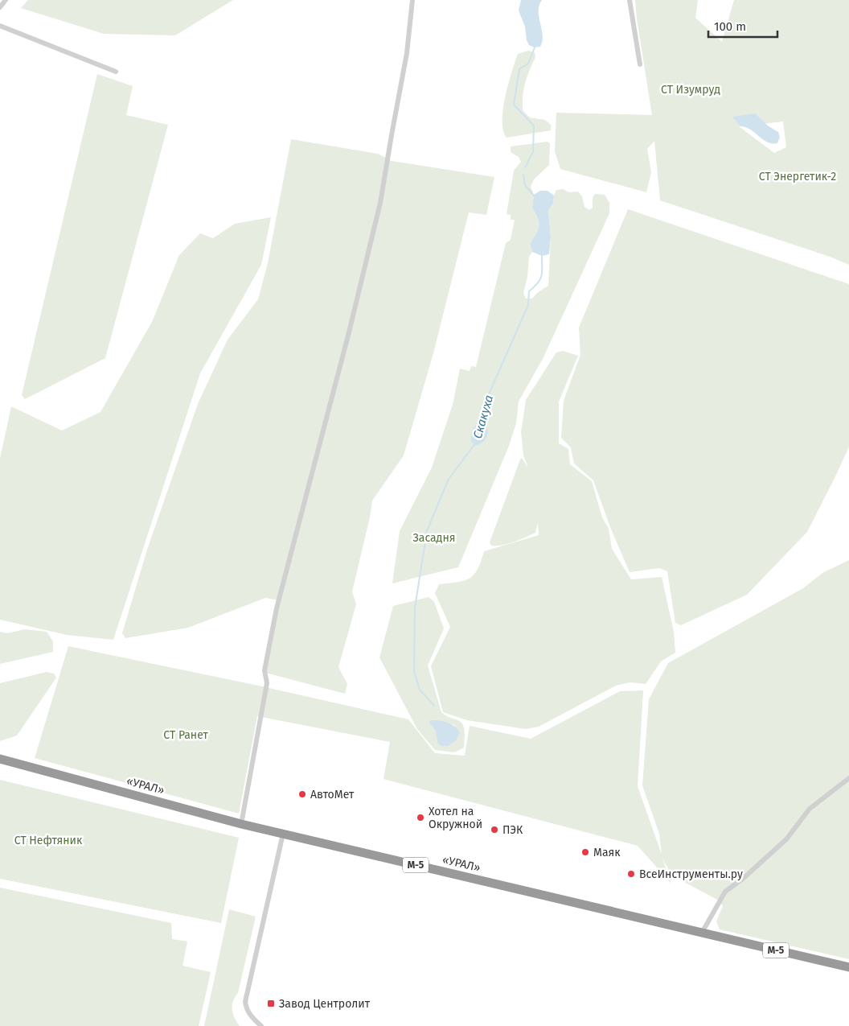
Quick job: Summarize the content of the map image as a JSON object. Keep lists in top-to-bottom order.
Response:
{
  "streets": {
    "highway": ["«УРАЛ»", "М-5"]
  },
  "water": ["Скакуха"],
  "parks": [
    "СТ Изумруд",
    "СТ Энергетик-2",
    "Засадня",
    "СТ Ранет",
    "СТ Нефтяник"
  ],
  "places": {
    "other": [
      "АвтоМет",
      "Хотел на Окружной",
      "ПЭК",
      "Маяк",
      "ВсеИнструменты.ру"
    ],
    "transit": ["Завод Центролит"]
  },
  "scale_bar": "100 m"
}
